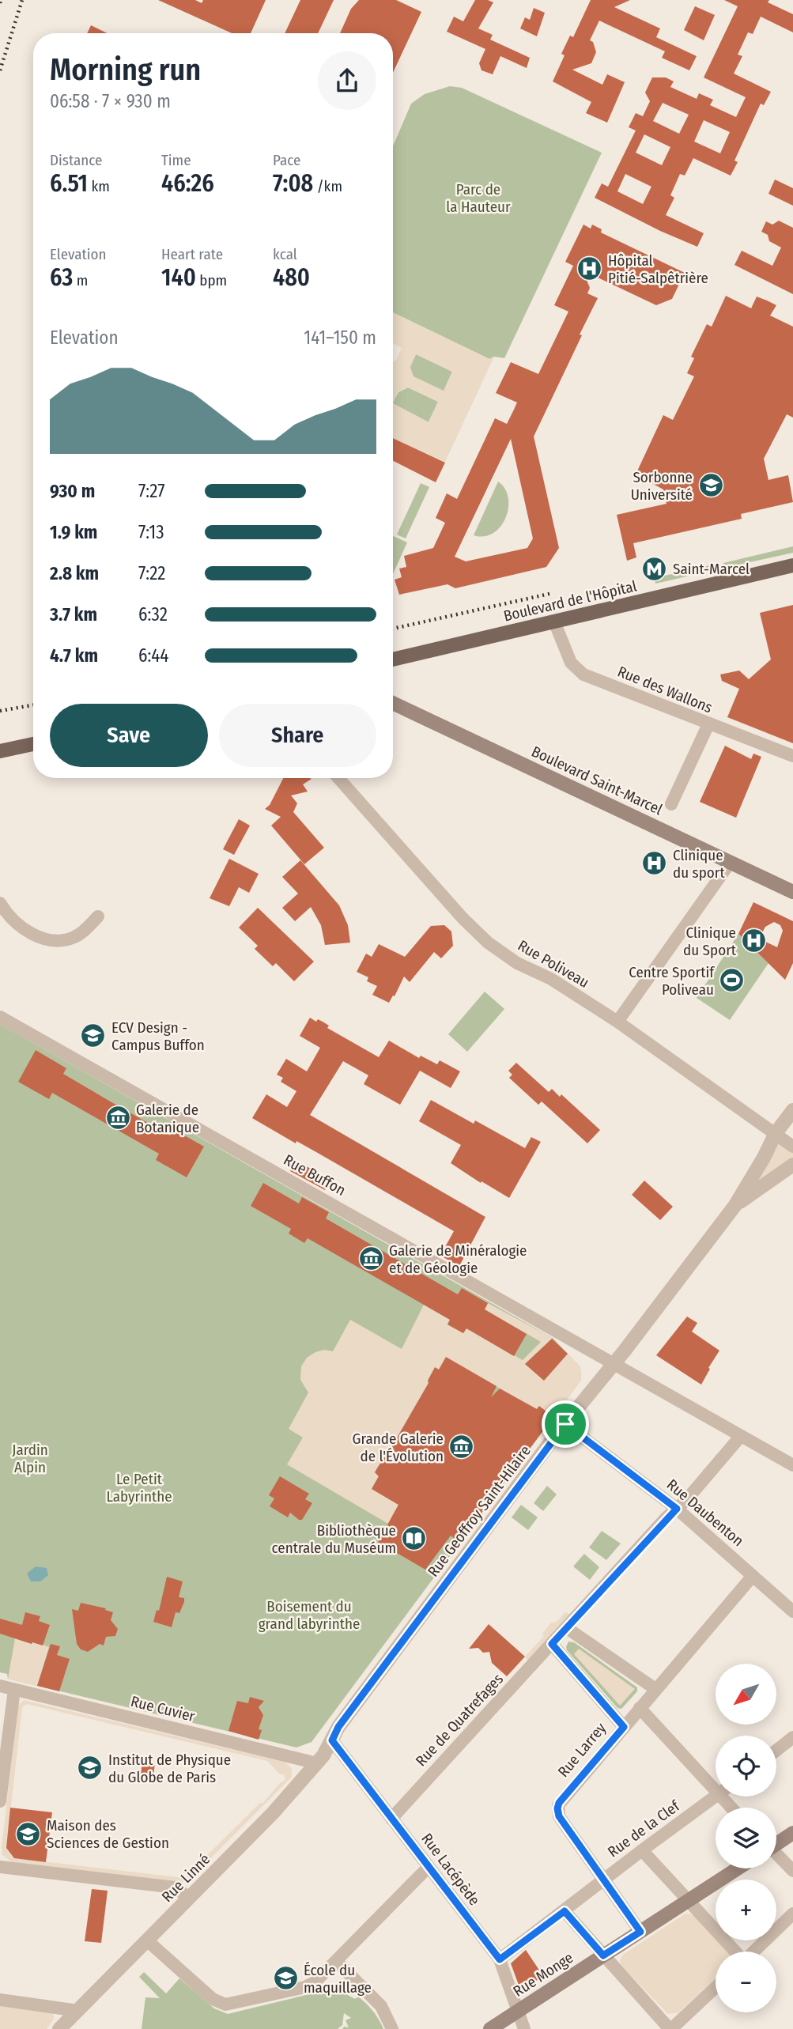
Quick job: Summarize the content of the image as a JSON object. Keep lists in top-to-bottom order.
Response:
{
  "streets": {
    "main road": ["Boulevard de l'Hôpital", "Boulevard Saint-Marcel", "Rue Monge"],
    "street": [
      "Rue des Wallons",
      "Rue Poliveau",
      "Rue Buffon",
      "Rue Geoffroy Saint-Hilaire",
      "Rue Daubenton",
      "Rue Cuvier",
      "Rue de Quatrefages",
      "Rue Larrey",
      "Rue de la Clef",
      "Rue Lacépède",
      "Rue Linné"
    ]
  },
  "crossings": [
    ["Boulevard de l'Hôpital", "Rue des Wallons"],
    ["Rue Poliveau", "Rue Geoffroy Saint-Hilaire"],
    ["Rue Buffon", "Rue Geoffroy Saint-Hilaire"],
    ["Rue Buffon", "Rue de Quatrefages"],
    ["Rue Geoffroy Saint-Hilaire", "Rue Daubenton"],
    ["Rue Geoffroy Saint-Hilaire", "Rue Lacépède"],
    ["Rue Geoffroy Saint-Hilaire", "Rue Linné"],
    ["Rue Daubenton", "Rue de Quatrefages"],
    ["Rue Daubenton", "Rue Larrey"],
    ["Rue Cuvier", "Rue Linné"],
    ["Rue de Quatrefages", "Rue Lacépède"],
    ["Rue Larrey", "Rue de la Clef"],
    ["Rue Larrey", "Rue Monge"],
    ["Rue de la Clef", "Rue Lacépède"],
    ["Rue Lacépède", "Rue Linné"],
    ["Rue Lacépède", "Rue Monge"]
  ],
  "parks": [
    "Parc de la Hauteur",
    "Jardin Alpin",
    "Le Petit Labyrinthe",
    "Boisement du grand labyrinthe"
  ],
  "places": {
    "hospital": ["Hôpital Pitié-Salpêtrière", "Clinique du sport", "Clinique du Sport"],
    "school or university": [
      "Sorbonne Université",
      "ECV Design - Campus Buffon",
      "Institut de Physique du Globe de Paris",
      "Maison des Sciences de Gestion",
      "École du maquillage"
    ],
    "metro station": ["Saint-Marcel"],
    "sports": ["Centre Sportif Poliveau"],
    "museum": ["Galerie de Botanique", "Galerie de Minéralogie et de Géologie", "Grande Galerie de l'Évolution"],
    "library": ["Bibliothèque centrale du Muséum"]
  },
  "north": "bottom left",
  "page": {
    "heading": ["Morning run", "06:58 · 7 × 930 m"],
    "stats": [
      ["Distance", "6.51 km"],
      ["Time", "46:26"],
      ["Pace", "7:08 /km"],
      ["Elevation", "63 m"],
      ["Heart rate", "140 bpm"],
      ["kcal", "480"]
    ],
    "chart": ["Elevation", "141–150 m"],
    "list": [
      {
        "name": "930 m",
        "note": "7:27"
      },
      {
        "name": "1.9 km",
        "note": "7:13"
      },
      {
        "name": "2.8 km",
        "note": "7:22"
      },
      {
        "name": "3.7 km",
        "note": "6:32"
      },
      {
        "name": "4.7 km",
        "note": "6:44"
      }
    ],
    "buttons": ["Save", "Share"],
    "map_buttons": ["+", "−"]
  }
}
